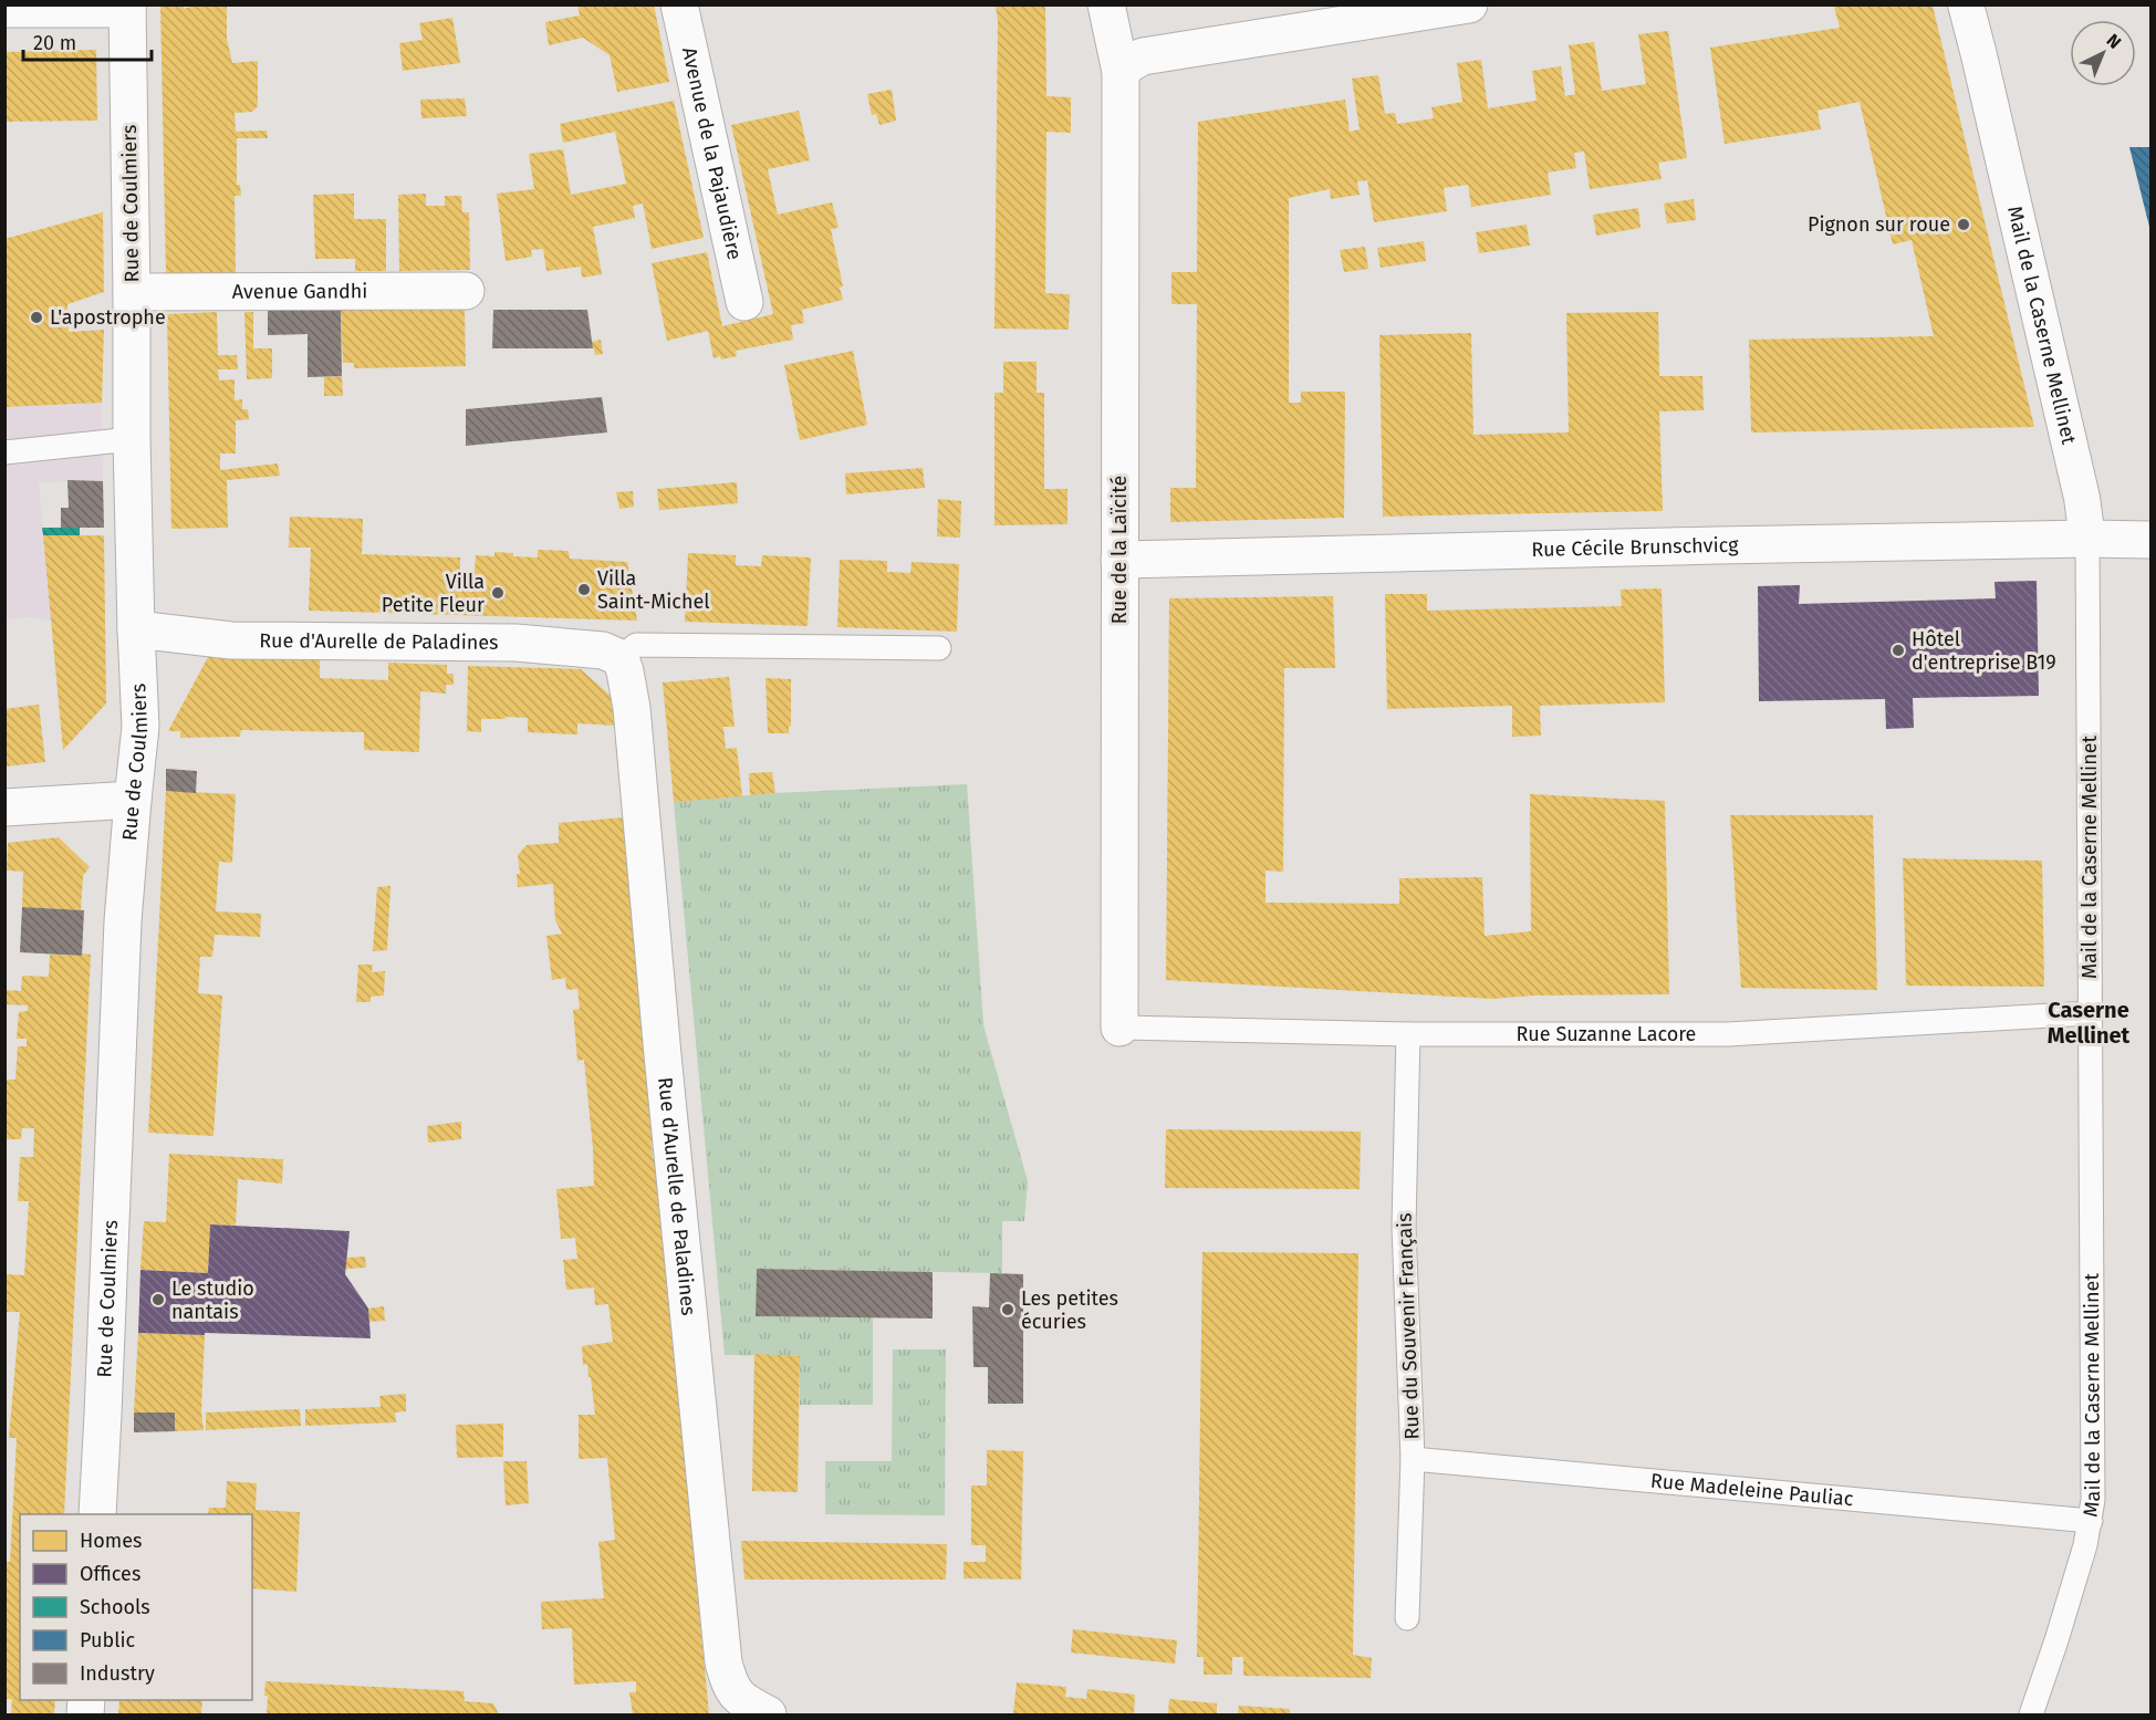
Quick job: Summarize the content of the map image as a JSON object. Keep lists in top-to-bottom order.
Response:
{
  "streets": {
    "street": [
      "Avenue de la Pajaudière",
      "Rue de Coulmiers",
      "Avenue Gandhi",
      "Mail de la Caserne Mellinet",
      "Rue Cécile Brunschvicg",
      "Rue de la Laïcité",
      "Rue d'Aurelle de Paladines"
    ],
    "lane": ["Rue Suzanne Lacore", "Rue du Souvenir Français", "Rue Madeleine Pauliac"]
  },
  "crossings": [
    ["Rue de Coulmiers", "Avenue Gandhi"],
    ["Rue de Coulmiers", "Rue d'Aurelle de Paladines"],
    ["Mail de la Caserne Mellinet", "Rue Cécile Brunschvicg"],
    ["Mail de la Caserne Mellinet", "Rue Suzanne Lacore"],
    ["Mail de la Caserne Mellinet", "Rue Madeleine Pauliac"],
    ["Rue Cécile Brunschvicg", "Rue de la Laïcité"],
    ["Rue de la Laïcité", "Rue Suzanne Lacore"],
    ["Rue Suzanne Lacore", "Rue du Souvenir Français"],
    ["Rue du Souvenir Français", "Rue Madeleine Pauliac"]
  ],
  "districts": ["Caserne Mellinet"],
  "places": [
    "Pignon sur roue",
    "L'apostrophe",
    "Villa Saint-Michel",
    "Villa Petite Fleur",
    "Hôtel d'entreprise B19",
    "Le studio nantais",
    "Les petites écuries"
  ],
  "legend": [
    "Homes",
    "Offices",
    "Schools",
    "Public",
    "Industry"
  ],
  "scale_bar": "20 m",
  "north": "top right"
}
